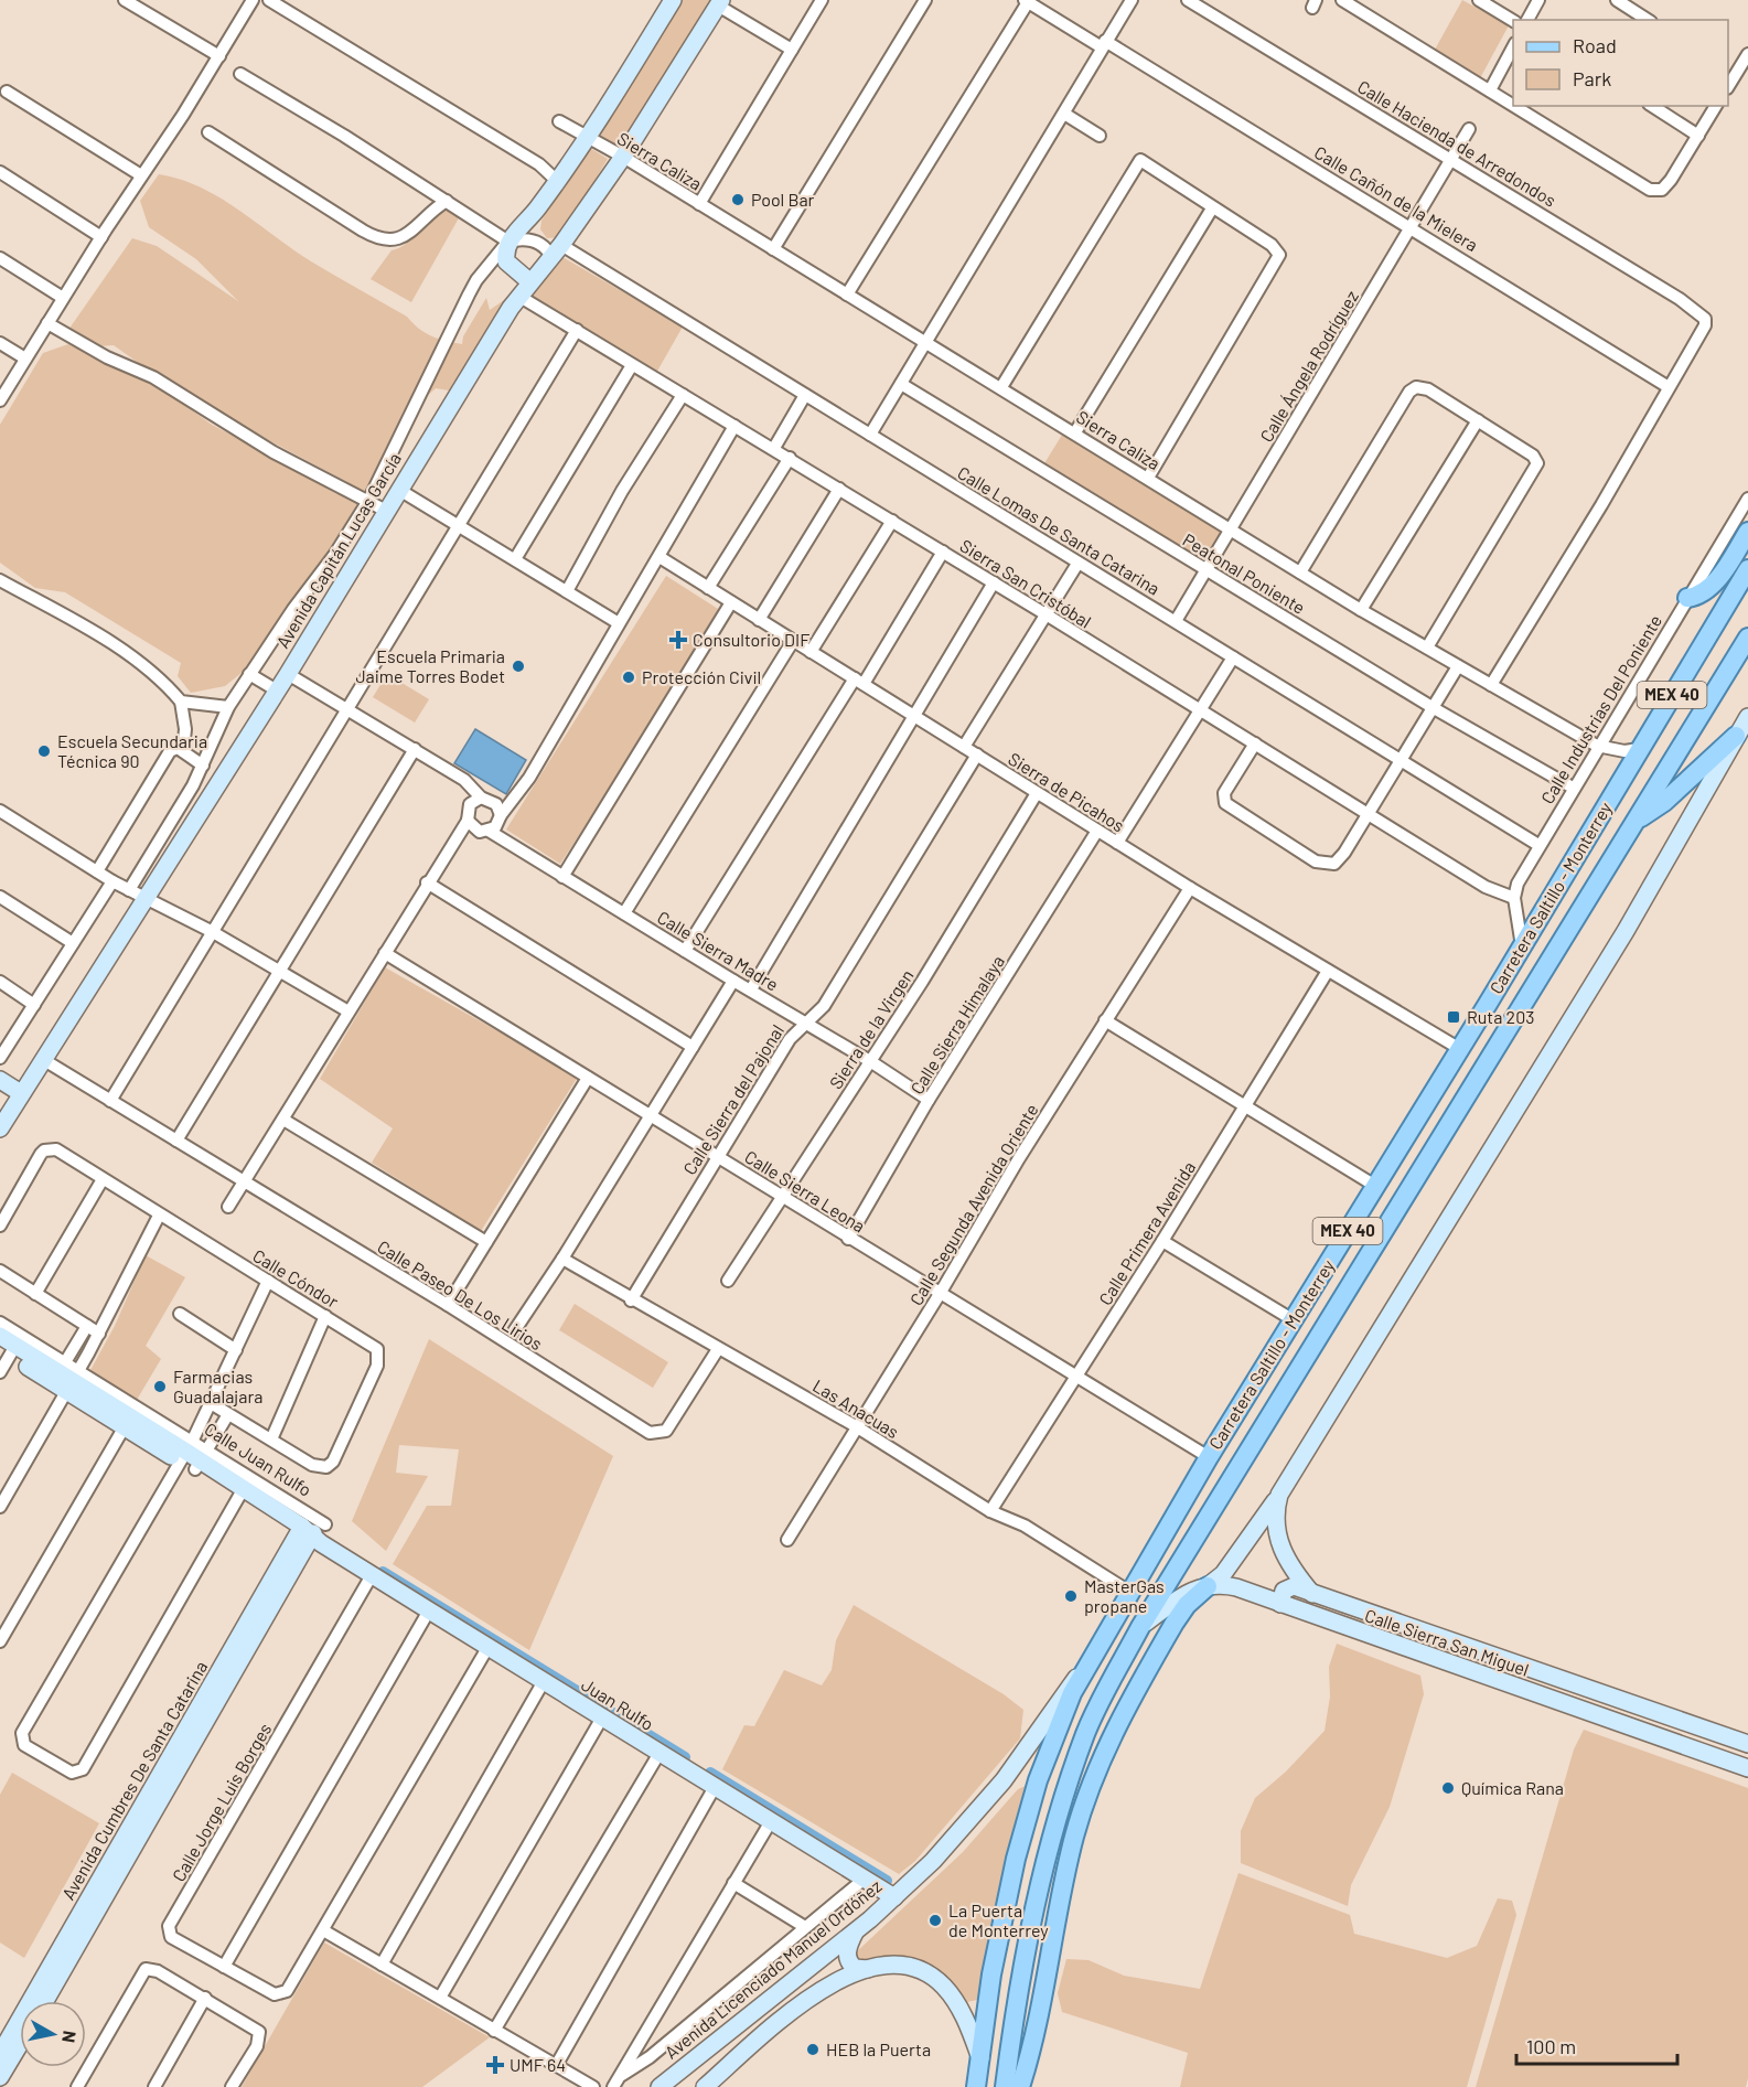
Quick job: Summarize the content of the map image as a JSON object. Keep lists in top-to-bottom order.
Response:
{
  "streets": {
    "main road": ["MEX 40", "Carretera Saltillo - Monterrey"],
    "street": [
      "Calle Hacienda de Arredondos",
      "Sierra Caliza",
      "Calle Cañón de la Mielera",
      "Calle Ángela Rodríguez",
      "Calle Lomas De Santa Catarina",
      "Avenida Capitán Lucas García",
      "Peatonal Poniente",
      "Sierra San Cristóbal",
      "Calle Industrias Del Poniente",
      "Sierra de Picahos",
      "Calle Sierra Madre",
      "Calle Sierra Himalaya",
      "Sierra de la Virgen",
      "Calle Sierra del Pajonal",
      "Calle Sierra Leona",
      "Calle Segunda Avenida Oriente",
      "Calle Primera Avenida",
      "Calle Cóndor",
      "Calle Paseo De Los Lirios",
      "Las Anacuas",
      "Calle Juan Rulfo",
      "Calle Sierra San Miguel",
      "Juan Rulfo",
      "Avenida Cumbres De Santa Catarina",
      "Calle Jorge Luis Borges",
      "Avenida Licenciado Manuel Ordóñez"
    ]
  },
  "crossings": [
    ["Calle Hacienda de Arredondos", "Calle Cañón de la Mielera"],
    ["Calle Hacienda de Arredondos", "Calle Ángela Rodríguez"],
    ["Sierra Caliza", "Calle Ángela Rodríguez"],
    ["Sierra Caliza", "Avenida Capitán Lucas García"],
    ["Sierra Caliza", "Calle Industrias Del Poniente"],
    ["Sierra Caliza", "Carretera Saltillo - Monterrey"],
    ["Calle Cañón de la Mielera", "Calle Ángela Rodríguez"],
    ["Calle Ángela Rodríguez", "Calle Lomas De Santa Catarina"],
    ["Calle Ángela Rodríguez", "Peatonal Poniente"],
    ["Calle Lomas De Santa Catarina", "Avenida Capitán Lucas García"],
    ["Calle Lomas De Santa Catarina", "Calle Industrias Del Poniente"],
    ["Avenida Capitán Lucas García", "Sierra San Cristóbal"],
    ["Peatonal Poniente", "Calle Industrias Del Poniente"],
    ["Sierra San Cristóbal", "Calle Industrias Del Poniente"],
    ["Sierra de Picahos", "Carretera Saltillo - Monterrey"],
    ["Sierra de Picahos", "Calle Sierra Himalaya"],
    ["Sierra de Picahos", "Sierra de la Virgen"],
    ["Sierra de Picahos", "Calle Sierra del Pajonal"],
    ["Sierra de Picahos", "Calle Segunda Avenida Oriente"],
    ["Sierra de Picahos", "Calle Primera Avenida"],
    ["Carretera Saltillo - Monterrey", "Calle Sierra Leona"],
    ["Carretera Saltillo - Monterrey", "Las Anacuas"],
    ["Carretera Saltillo - Monterrey", "Calle Sierra San Miguel"],
    ["Carretera Saltillo - Monterrey", "Avenida Licenciado Manuel Ordóñez"],
    ["Calle Sierra Madre", "Calle Sierra Himalaya"],
    ["Calle Sierra Madre", "Sierra de la Virgen"],
    ["Calle Sierra Madre", "Calle Sierra del Pajonal"],
    ["Calle Sierra Himalaya", "Calle Sierra Leona"],
    ["Sierra de la Virgen", "Calle Sierra Leona"],
    ["Calle Sierra del Pajonal", "Calle Sierra Leona"],
    ["Calle Sierra del Pajonal", "Las Anacuas"],
    ["Calle Sierra Leona", "Calle Segunda Avenida Oriente"],
    ["Calle Sierra Leona", "Calle Primera Avenida"],
    ["Calle Segunda Avenida Oriente", "Las Anacuas"],
    ["Calle Primera Avenida", "Las Anacuas"],
    ["Calle Paseo De Los Lirios", "Las Anacuas"],
    ["Calle Juan Rulfo", "Juan Rulfo"],
    ["Calle Juan Rulfo", "Avenida Cumbres De Santa Catarina"],
    ["Juan Rulfo", "Avenida Cumbres De Santa Catarina"],
    ["Juan Rulfo", "Calle Jorge Luis Borges"],
    ["Juan Rulfo", "Avenida Licenciado Manuel Ordóñez"]
  ],
  "places": {
    "other": [
      "Pool Bar",
      "Escuela Primaria Jaime Torres Bodet",
      "Protección Civil",
      "Escuela Secundaria Técnica 90",
      "Farmacias Guadalajara",
      "MasterGas propane",
      "Química Rana",
      "La Puerta de Monterrey",
      "HEB la Puerta"
    ],
    "health": ["Consultorio DIF", "UMF 64"],
    "transit": ["Ruta 203"]
  },
  "legend": ["Road", "Park"],
  "scale_bar": "100 m",
  "north": "right"
}
